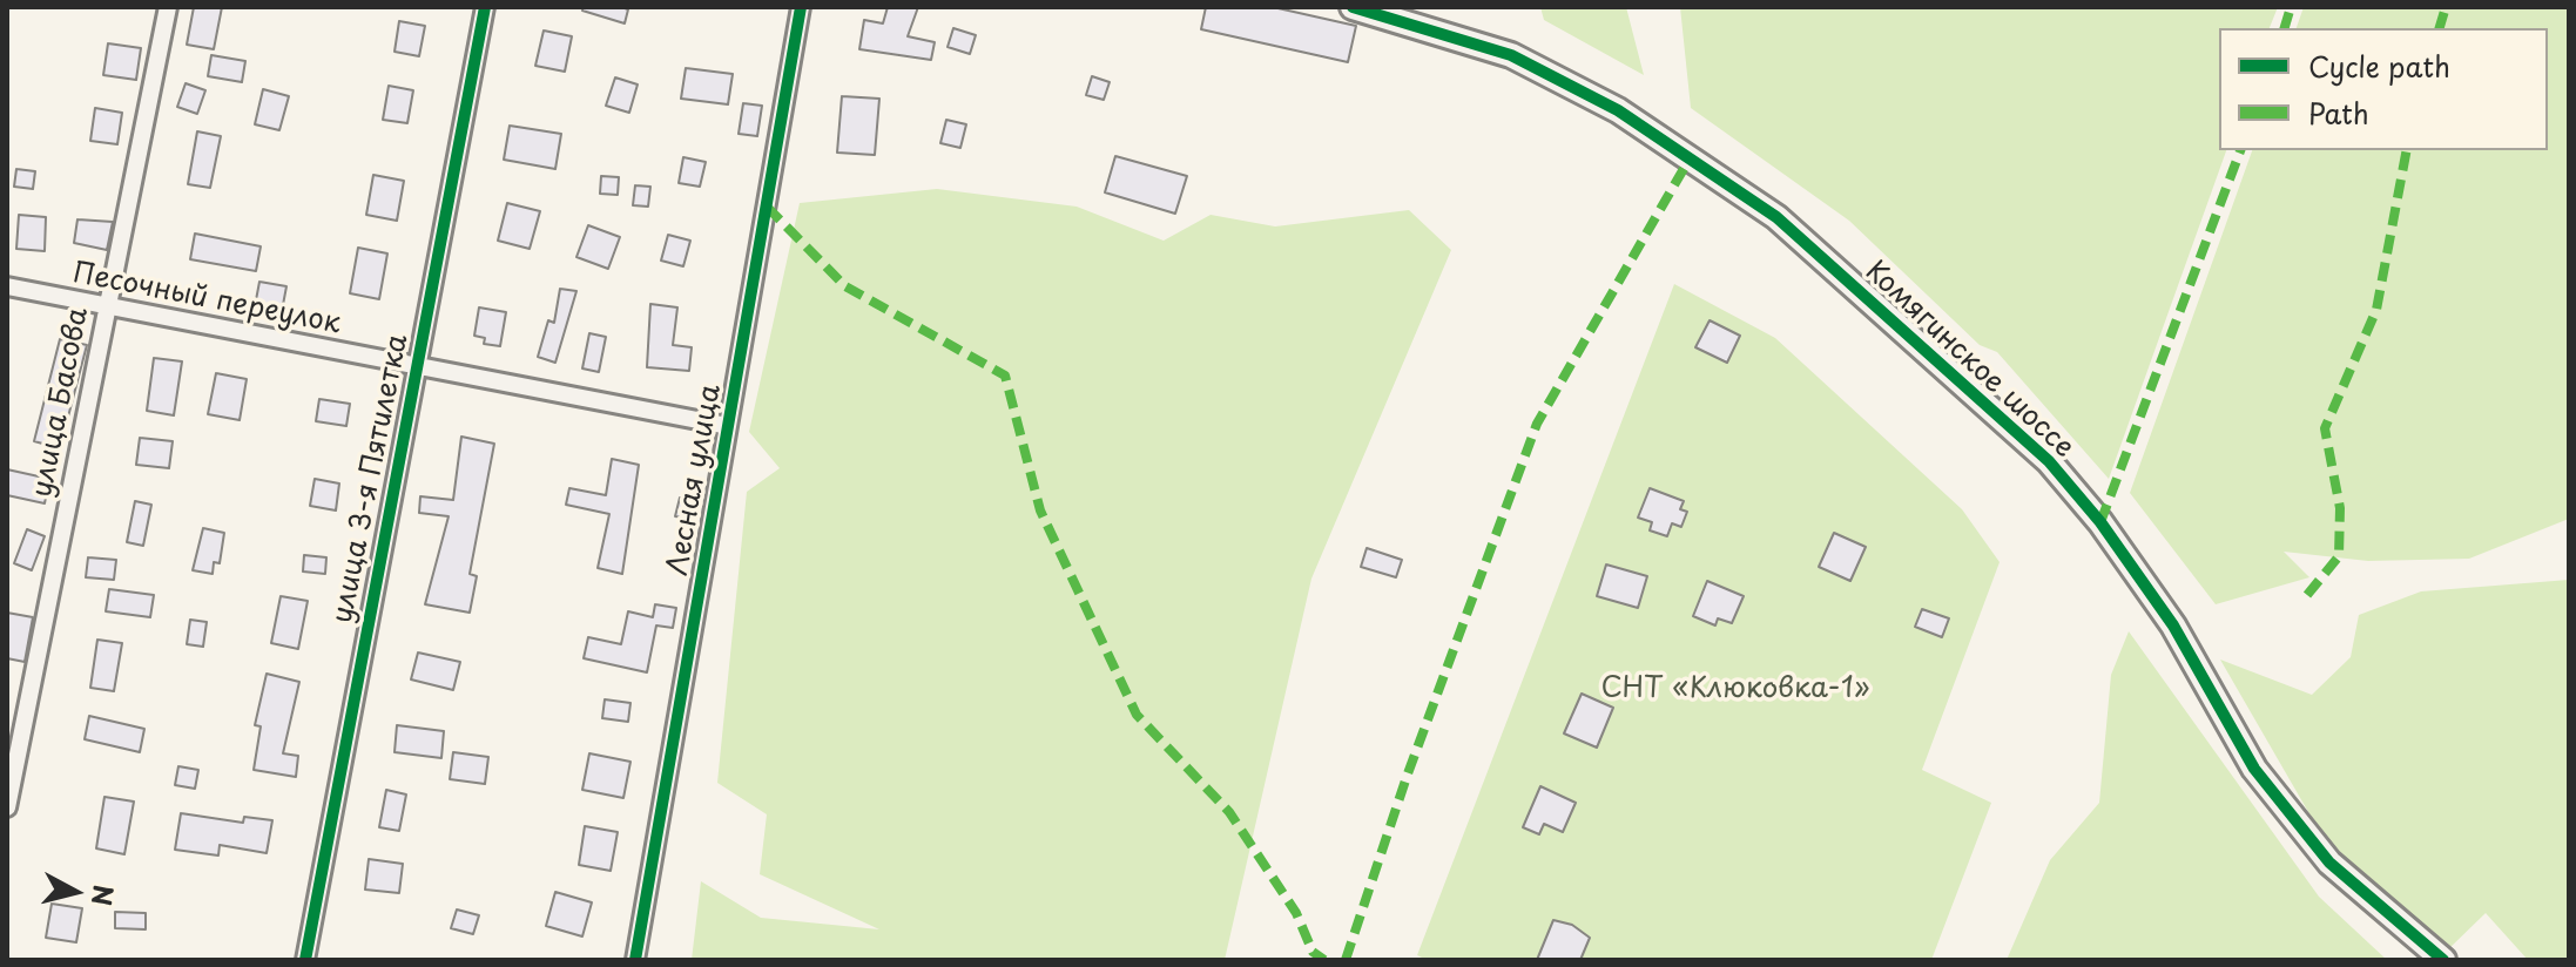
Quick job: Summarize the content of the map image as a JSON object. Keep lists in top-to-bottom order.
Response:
{
  "streets": {
    "street": [
      "Песочный переулок",
      "Комягинское шоссе",
      "улица Басова",
      "улица 3-я Пятилетка",
      "Лесная улица"
    ]
  },
  "crossings": [
    ["Песочный переулок", "улица Басова"],
    ["Песочный переулок", "улица 3-я Пятилетка"],
    ["Песочный переулок", "Лесная улица"]
  ],
  "parks": ["СНТ «Клюковка-1»"],
  "legend": ["Cycle path", "Path"],
  "north": "right"
}
